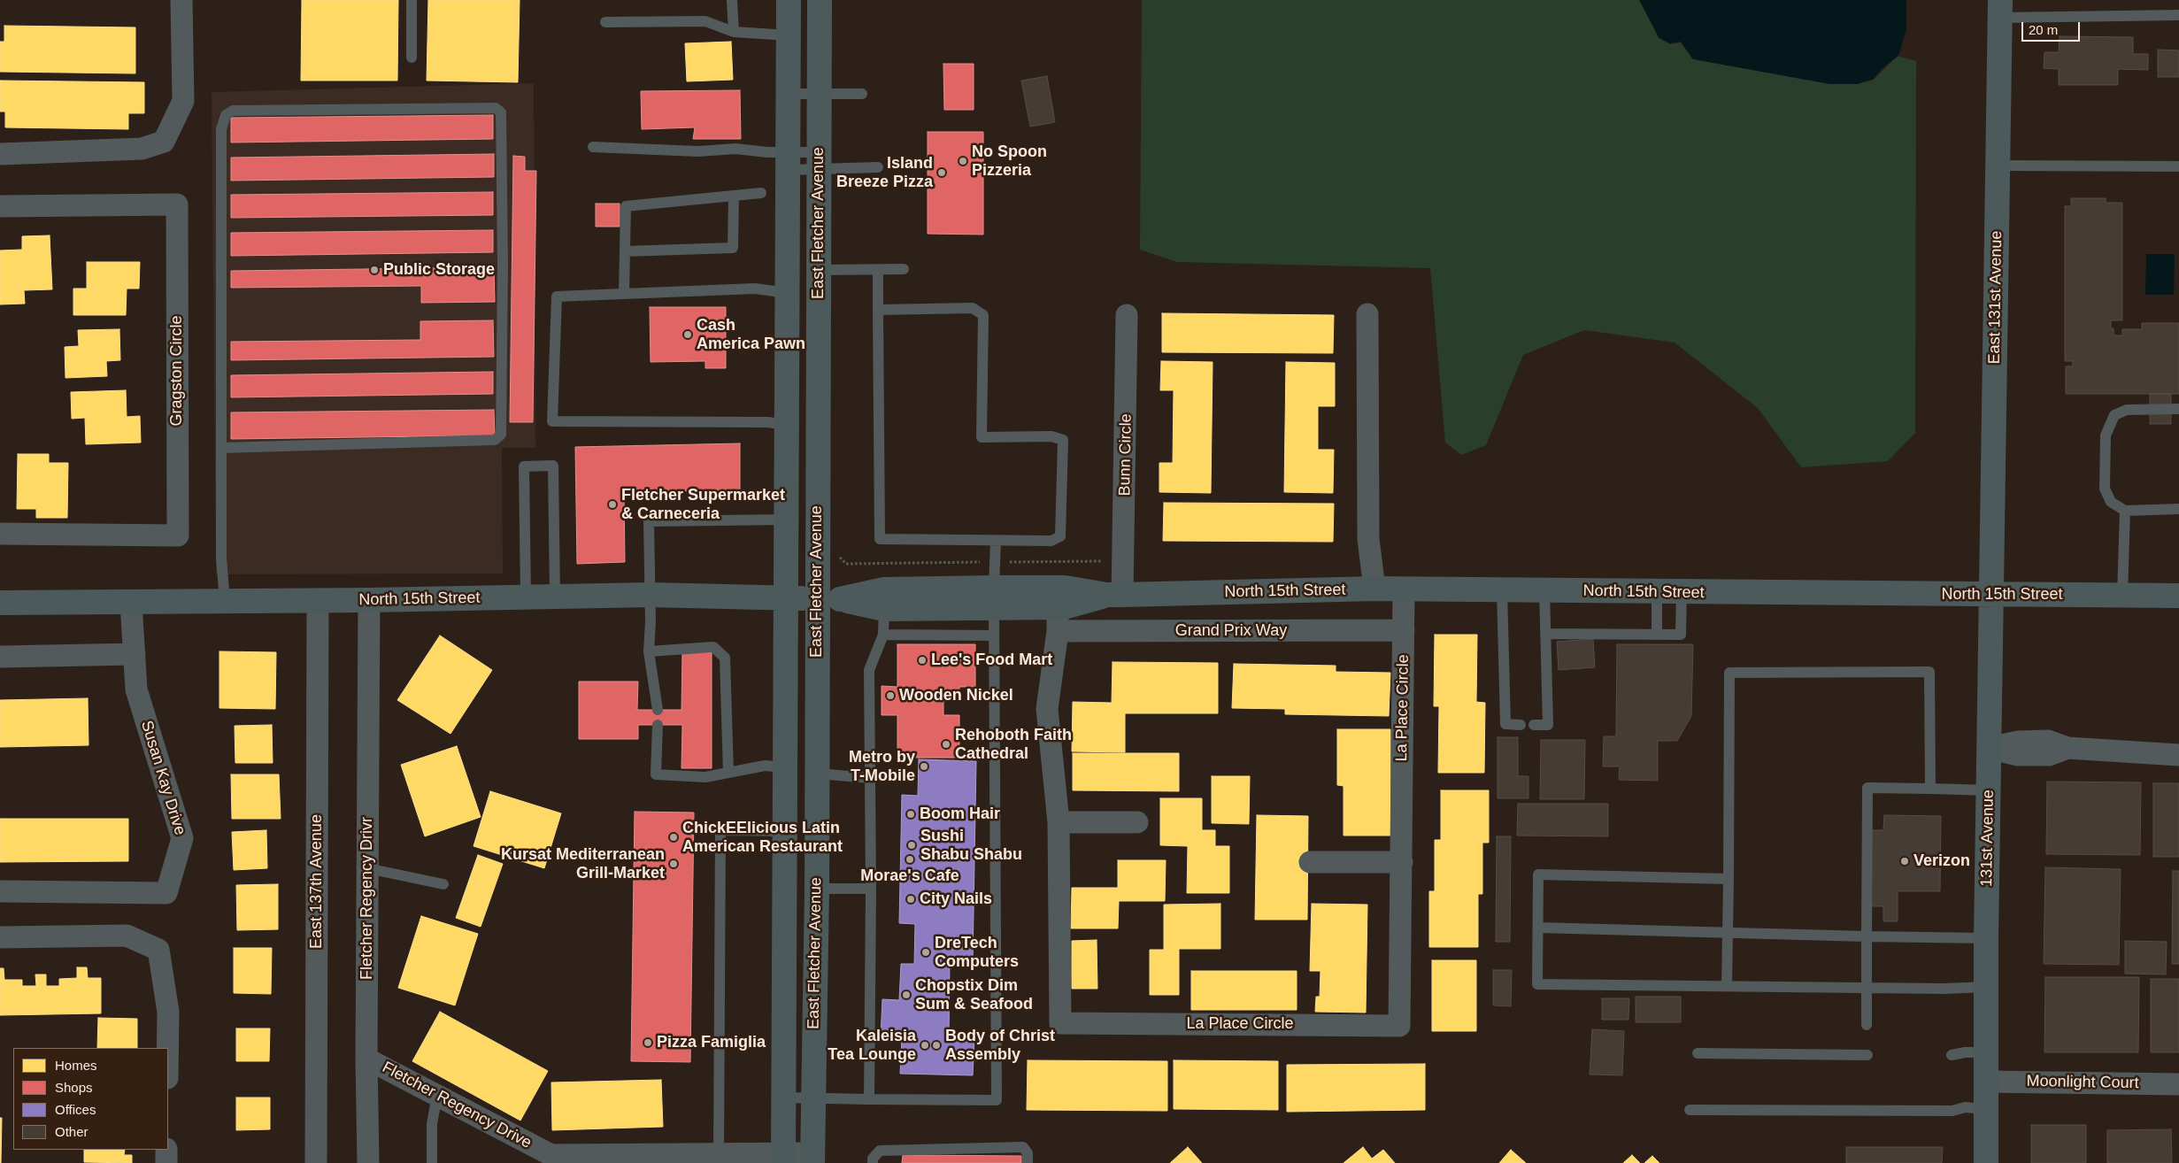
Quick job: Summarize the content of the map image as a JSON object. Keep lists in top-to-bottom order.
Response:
{
  "streets": {
    "street": [
      "East Fletcher Avenue",
      "East 131st Avenue",
      "Gragston Circle",
      "Bunn Circle",
      "North 15th Street",
      "Grand Prix Way",
      "La Place Circle",
      "Susan Kay Drive",
      "131st Avenue",
      "East 137th Avenue",
      "Fletcher Regency Drivr",
      "Moonlight Court",
      "Fletcher Regency Drive"
    ]
  },
  "crossings": [
    ["East Fletcher Avenue", "North 15th Street"],
    ["East Fletcher Avenue", "Fletcher Regency Drive"],
    ["East 131st Avenue", "North 15th Street"],
    ["East 131st Avenue", "131st Avenue"],
    ["Bunn Circle", "North 15th Street"],
    ["North 15th Street", "La Place Circle"],
    ["North 15th Street", "Susan Kay Drive"],
    ["North 15th Street", "131st Avenue"],
    ["North 15th Street", "East 137th Avenue"],
    ["North 15th Street", "Fletcher Regency Drivr"],
    ["Grand Prix Way", "La Place Circle"],
    ["131st Avenue", "Moonlight Court"],
    ["Fletcher Regency Drivr", "Fletcher Regency Drive"]
  ],
  "places": [
    "No Spoon Pizzeria",
    "Island Breeze Pizza",
    "Public Storage",
    "Cash America Pawn",
    "Fletcher Supermarket & Carneceria",
    "Lee's Food Mart",
    "Wooden Nickel",
    "Rehoboth Faith Cathedral",
    "Metro by T-Mobile",
    "Boom Hair",
    "ChickEElicious Latin American Restaurant",
    "Sushi Shabu Shabu",
    "Morae's Cafe",
    "Verizon",
    "Kursat Mediterranean Grill-Market",
    "City Nails",
    "DreTech Computers",
    "Chopstix Dim Sum & Seafood",
    "Pizza Famiglia",
    "Kaleisia Tea Lounge",
    "Body of Christ Assembly"
  ],
  "legend": [
    "Homes",
    "Shops",
    "Offices",
    "Other"
  ],
  "scale_bar": "20 m"
}
